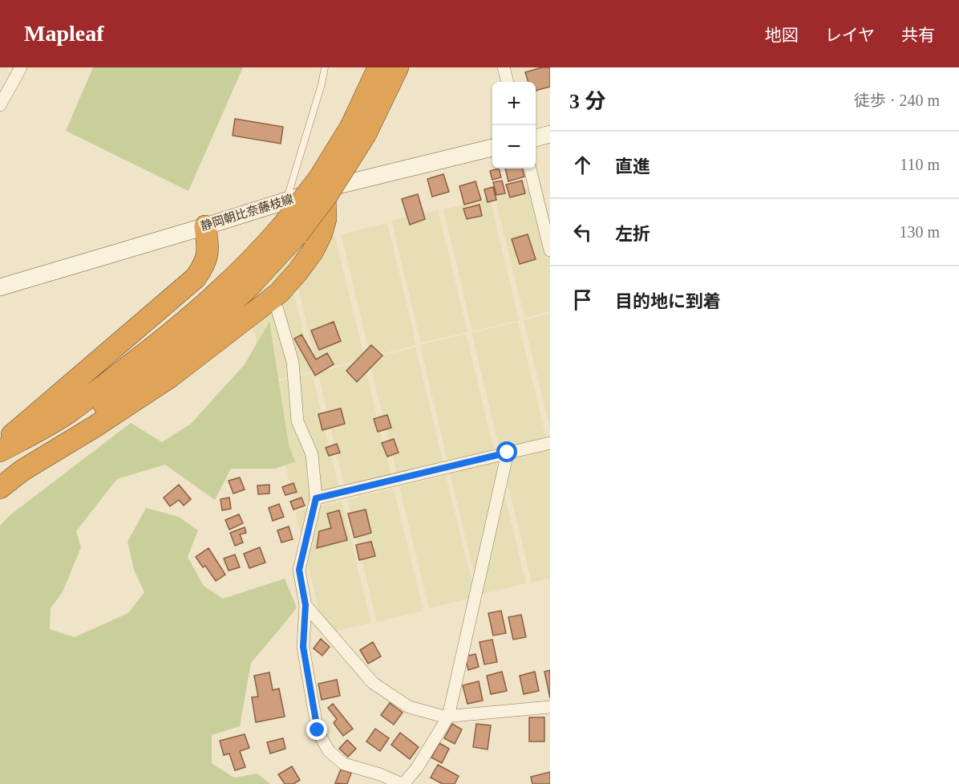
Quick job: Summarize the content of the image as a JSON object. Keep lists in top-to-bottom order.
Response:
{
  "streets": {
    "main road": ["静岡朝比奈藤枝線"]
  },
  "page": {
    "header": "Mapleaf",
    "nav": ["地図", "レイヤ", "共有"],
    "heading": ["3 分", "徒歩 · 240 m"],
    "map_buttons": ["+", "−"],
    "list": [
      ["直進", "110 m"],
      ["左折", "130 m"],
      "目的地に到着"
    ]
  }
}
